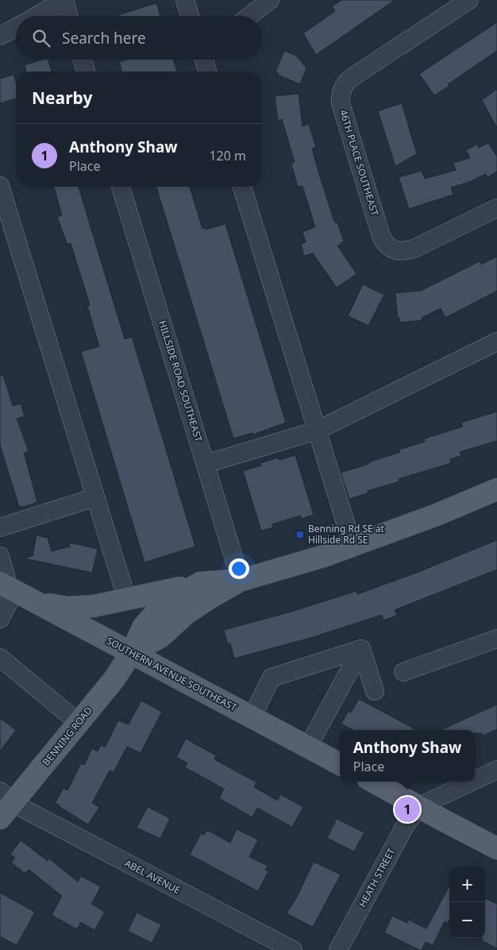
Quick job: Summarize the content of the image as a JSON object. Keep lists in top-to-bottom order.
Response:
{
  "streets": {
    "main road": ["SOUTHERN AVENUE SOUTHEAST", "BENNING ROAD"],
    "street": [
      "46TH PLACE SOUTHEAST",
      "HILLSIDE ROAD SOUTHEAST",
      "ABEL AVENUE",
      "HEATH STREET"
    ]
  },
  "crossings": [
    ["SOUTHERN AVENUE SOUTHEAST", "BENNING ROAD"],
    ["BENNING ROAD", "ABEL AVENUE"]
  ],
  "places": {
    "transit": ["Benning Rd SE at Hillside Rd SE"]
  },
  "page": {
    "search": "Search here",
    "heading": "Nearby",
    "list": [
      {
        "mark": "1",
        "name": "Anthony Shaw",
        "note": "Place",
        "value": "120 m"
      }
    ],
    "popup": ["Anthony Shaw", "Place"],
    "pins": "1",
    "map_buttons": ["+", "−"]
  }
}
